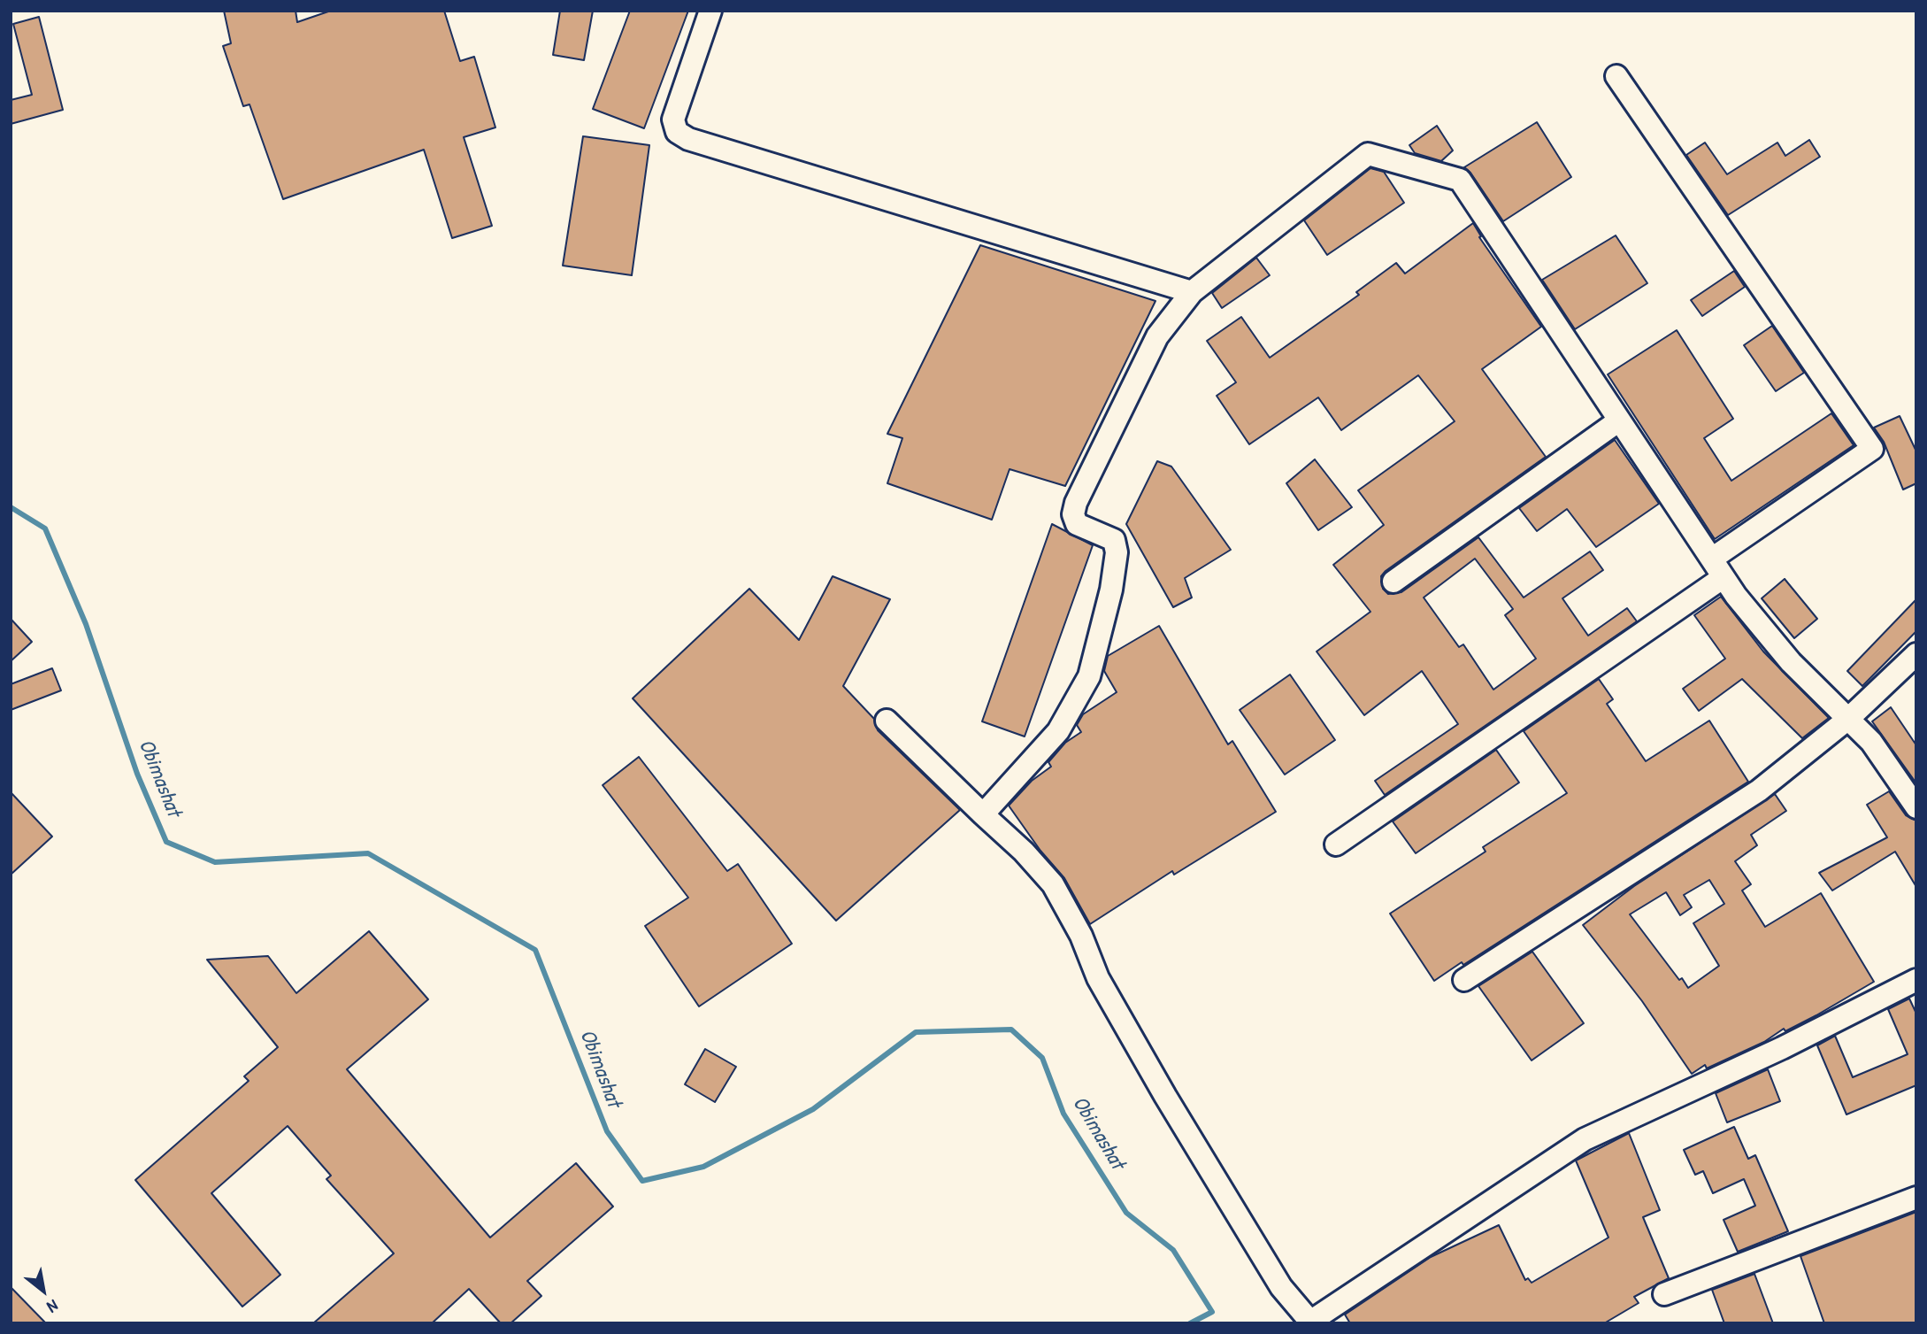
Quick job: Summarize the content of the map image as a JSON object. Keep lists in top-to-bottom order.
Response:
{
  "water": ["Obimashat"],
  "north": "bottom right"
}
